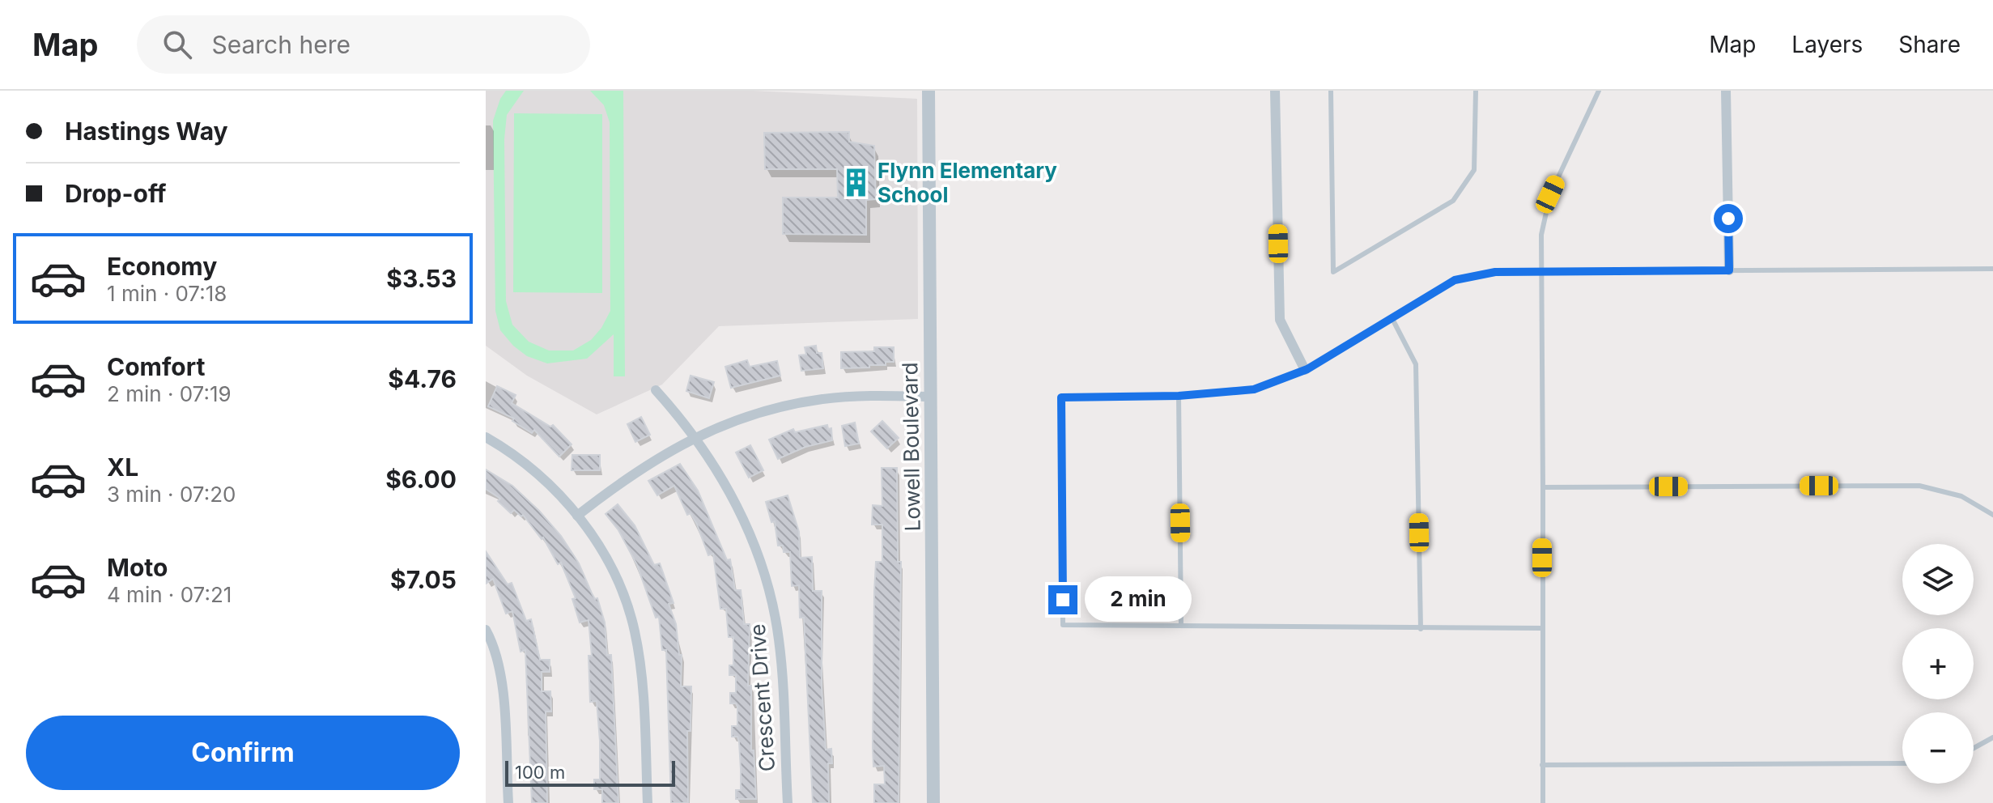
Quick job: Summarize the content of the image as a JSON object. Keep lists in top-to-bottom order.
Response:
{
  "streets": {
    "street": ["Lowell Boulevard", "Crescent Drive"]
  },
  "places": {
    "building": ["Flynn Elementary School"]
  },
  "scale_bar": "100 m",
  "page": {
    "header": "Map",
    "search": "Search here",
    "nav": ["Map", "Layers", "Share"],
    "banner": ["Hastings Way", "Drop-off"],
    "list": [
      {
        "name": "Economy",
        "note": "1 min · 07:18",
        "value": "$3.53"
      },
      {
        "name": "Comfort",
        "note": "2 min · 07:19",
        "value": "$4.76"
      },
      {
        "name": "XL",
        "note": "3 min · 07:20",
        "value": "$6.00"
      },
      {
        "name": "Moto",
        "note": "4 min · 07:21",
        "value": "$7.05"
      }
    ],
    "map_buttons": ["+", "−"],
    "bubble": "2 min",
    "buttons": "Confirm",
    "scale": "100 m"
  }
}
